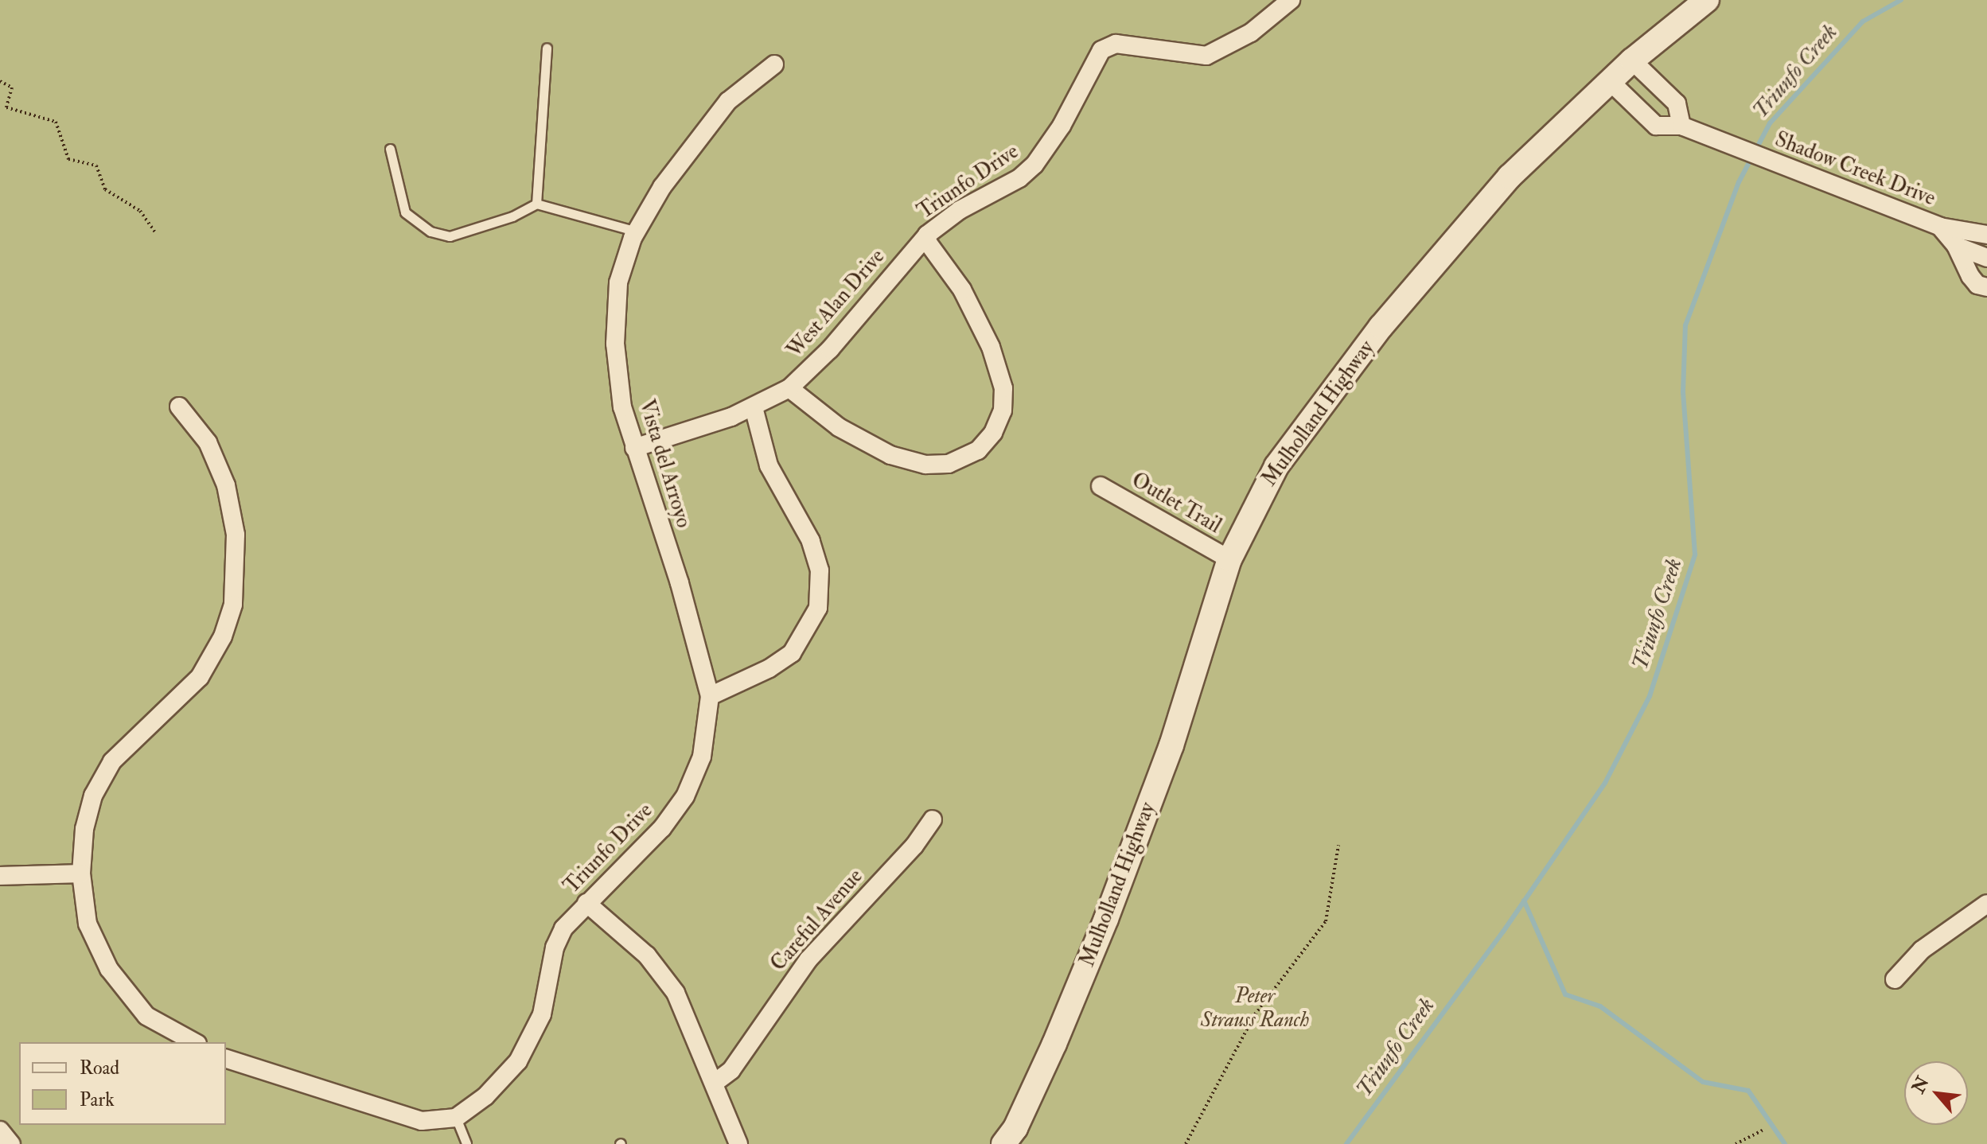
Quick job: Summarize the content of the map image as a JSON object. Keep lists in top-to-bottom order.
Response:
{
  "streets": {
    "main road": ["Mulholland Highway"],
    "street": [
      "Shadow Creek Drive",
      "Triunfo Drive",
      "West Alan Drive",
      "Vista del Arroyo",
      "Outlet Trail",
      "Careful Avenue"
    ]
  },
  "crossings": [
    ["Shadow Creek Drive", "Mulholland Highway"],
    ["Triunfo Drive", "West Alan Drive"],
    ["Triunfo Drive", "Vista del Arroyo"],
    ["West Alan Drive", "Vista del Arroyo"],
    ["Mulholland Highway", "Outlet Trail"]
  ],
  "water": ["Triunfo Creek"],
  "parks": ["Peter Strauss Ranch"],
  "legend": ["Road", "Park"],
  "north": "top left"
}
